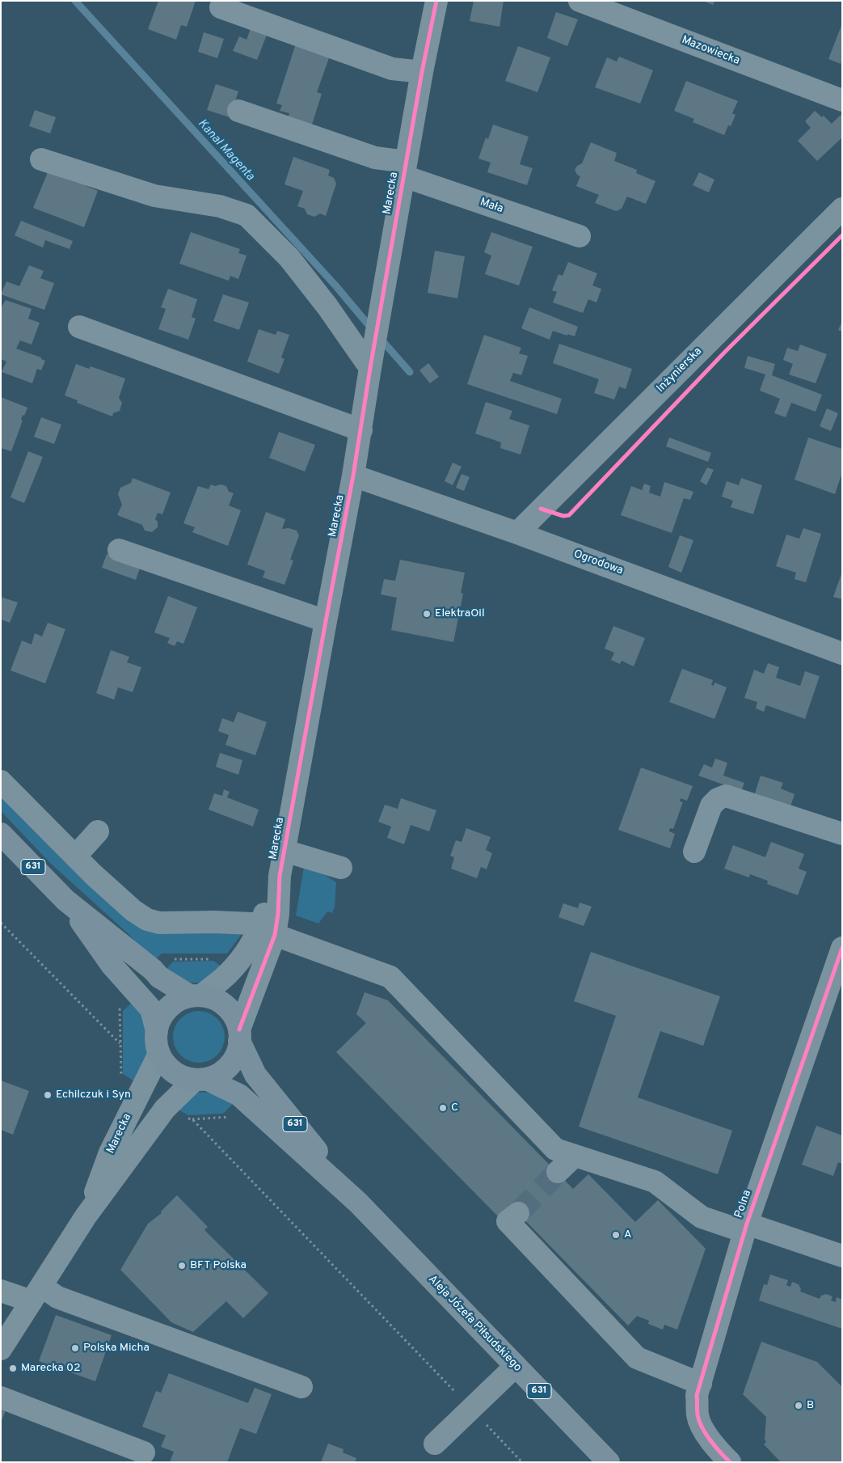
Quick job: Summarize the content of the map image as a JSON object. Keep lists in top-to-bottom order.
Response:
{
  "streets": {
    "main road": ["631", "Aleja Józefa Piłsudskiego"],
    "street": [
      "Mazowiecka",
      "Marecka",
      "Mała",
      "Inżynierska",
      "Ogrodowa",
      "Polna"
    ]
  },
  "crossings": [
    ["Marecka", "Mała"],
    ["Marecka", "Ogrodowa"],
    ["Marecka", "631"],
    ["Marecka", "Aleja Józefa Piłsudskiego"],
    ["Inżynierska", "Ogrodowa"],
    ["631", "Aleja Józefa Piłsudskiego"]
  ],
  "water": ["Kanał Magenta"],
  "places": [
    "ElektraOil",
    "Echilczuk i Syn",
    "C",
    "A",
    "BFT Polska",
    "Polska Micha",
    "Marecka 02",
    "B"
  ]
}
